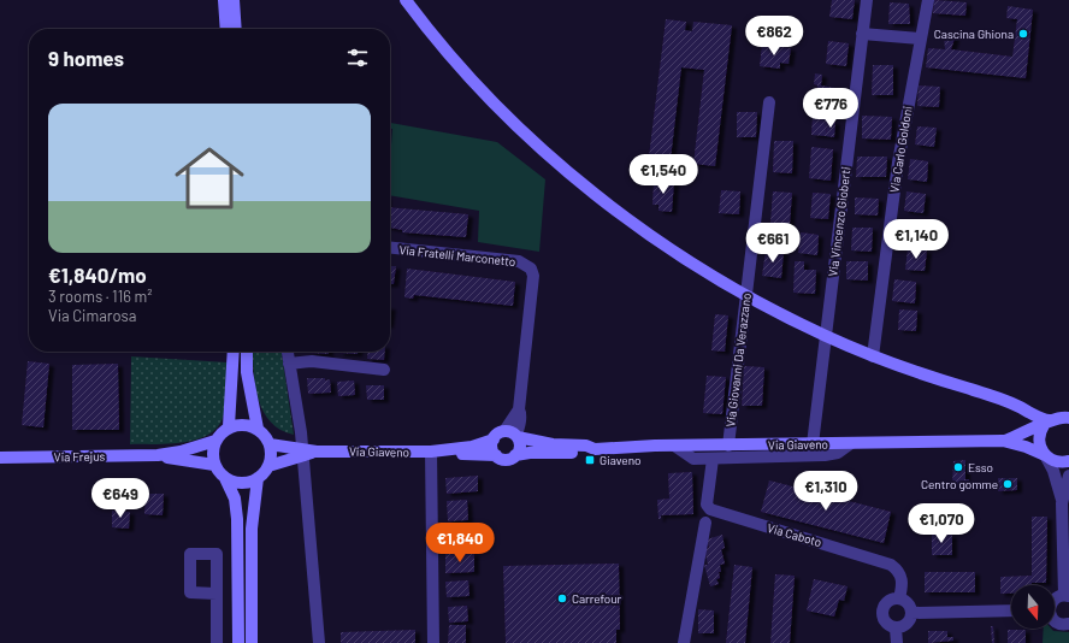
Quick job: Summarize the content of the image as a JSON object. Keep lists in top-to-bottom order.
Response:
{
  "streets": {
    "main road": ["Via Giaveno", "Via Frejus"],
    "street": [
      "Via Carlo Goldoni",
      "Via Vincenzo Gioberti",
      "Via Fratelli Marconetto",
      "Via Giovanni Da Verazzano",
      "Via Caboto"
    ]
  },
  "crossings": [
    ["Via Vincenzo Gioberti", "Via Giaveno"],
    ["Via Fratelli Marconetto", "Via Giaveno"],
    ["Via Giovanni Da Verazzano", "Via Giaveno"],
    ["Via Giaveno", "Via Frejus"]
  ],
  "places": {
    "other": [
      "Cascina Ghiona",
      "Esso",
      "Centro gomme",
      "Carrefour"
    ],
    "transit": ["Giaveno"]
  },
  "north": "bottom",
  "page": {
    "price": [
      "€862",
      "€776",
      "€1,540",
      "€1,140",
      "€661",
      "€1,310",
      "€649",
      "€1,070",
      "€1,840"
    ],
    "heading": "9 homes",
    "list": [
      {
        "name": "€1,840/mo",
        "note": "3 rooms · 116 m² · Via Cimarosa"
      }
    ]
  }
}
